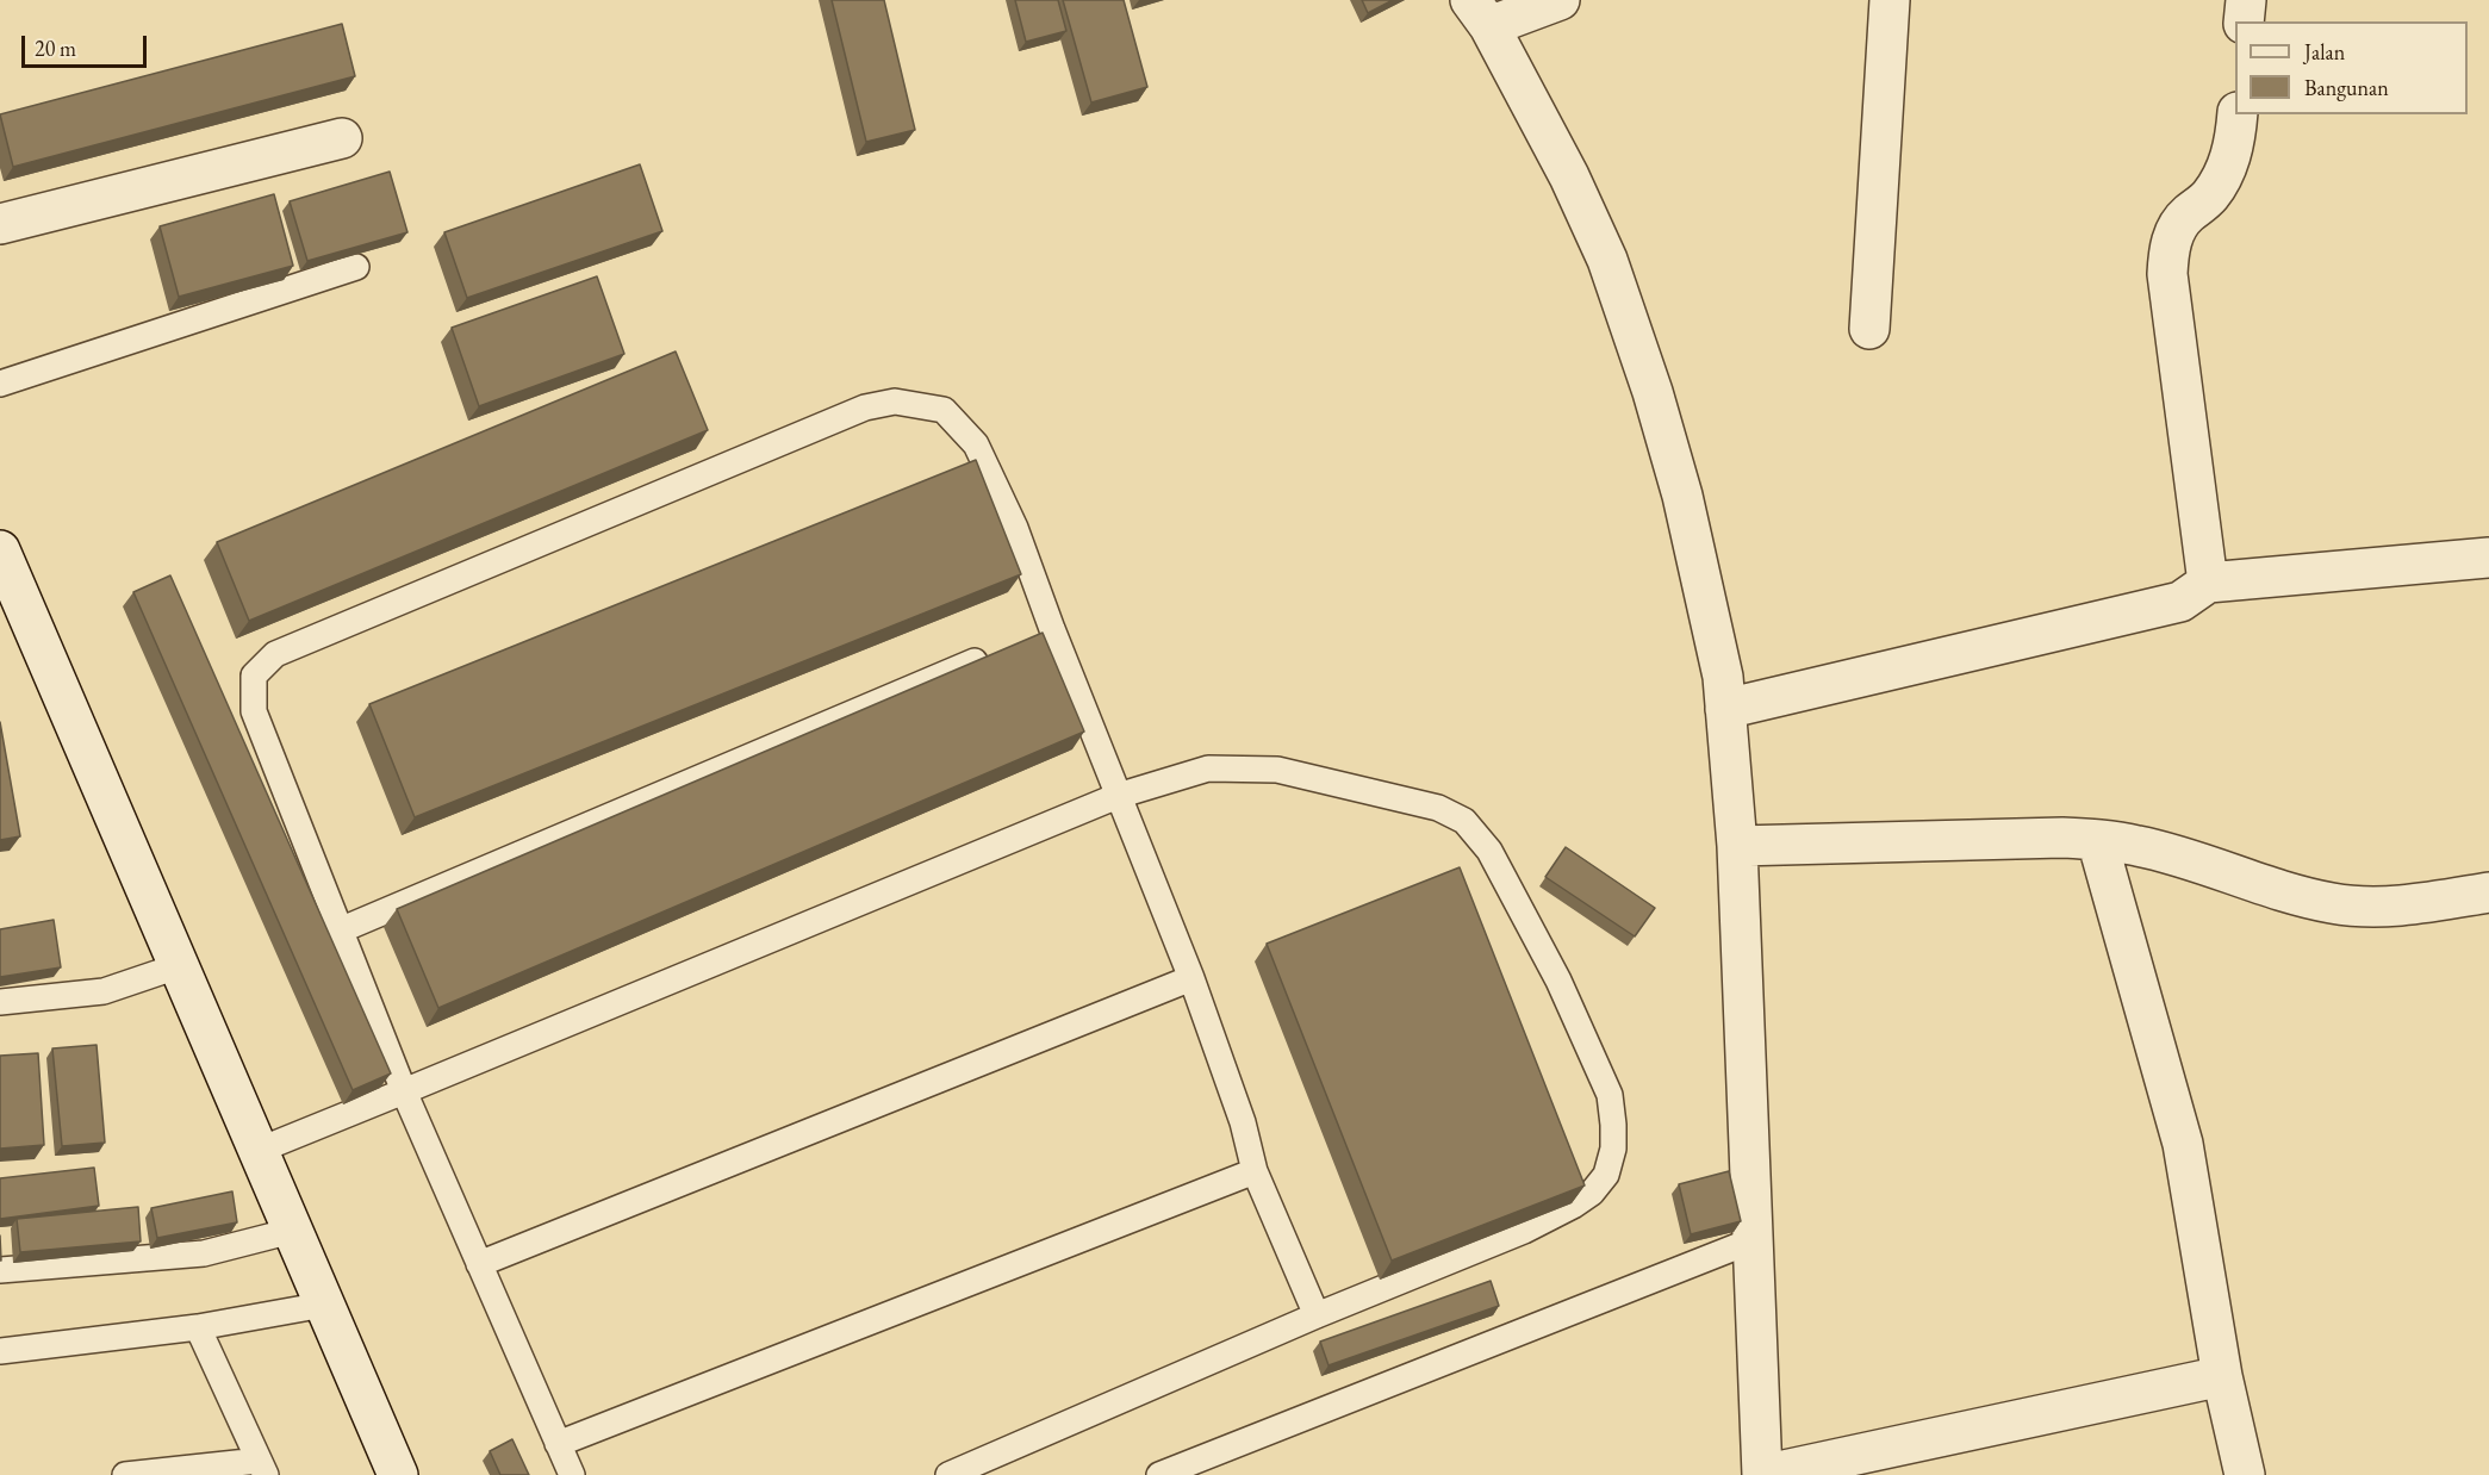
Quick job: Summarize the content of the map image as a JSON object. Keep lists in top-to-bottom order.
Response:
{
  "legend": ["Jalan", "Bangunan"],
  "scale_bar": "20 m"
}
